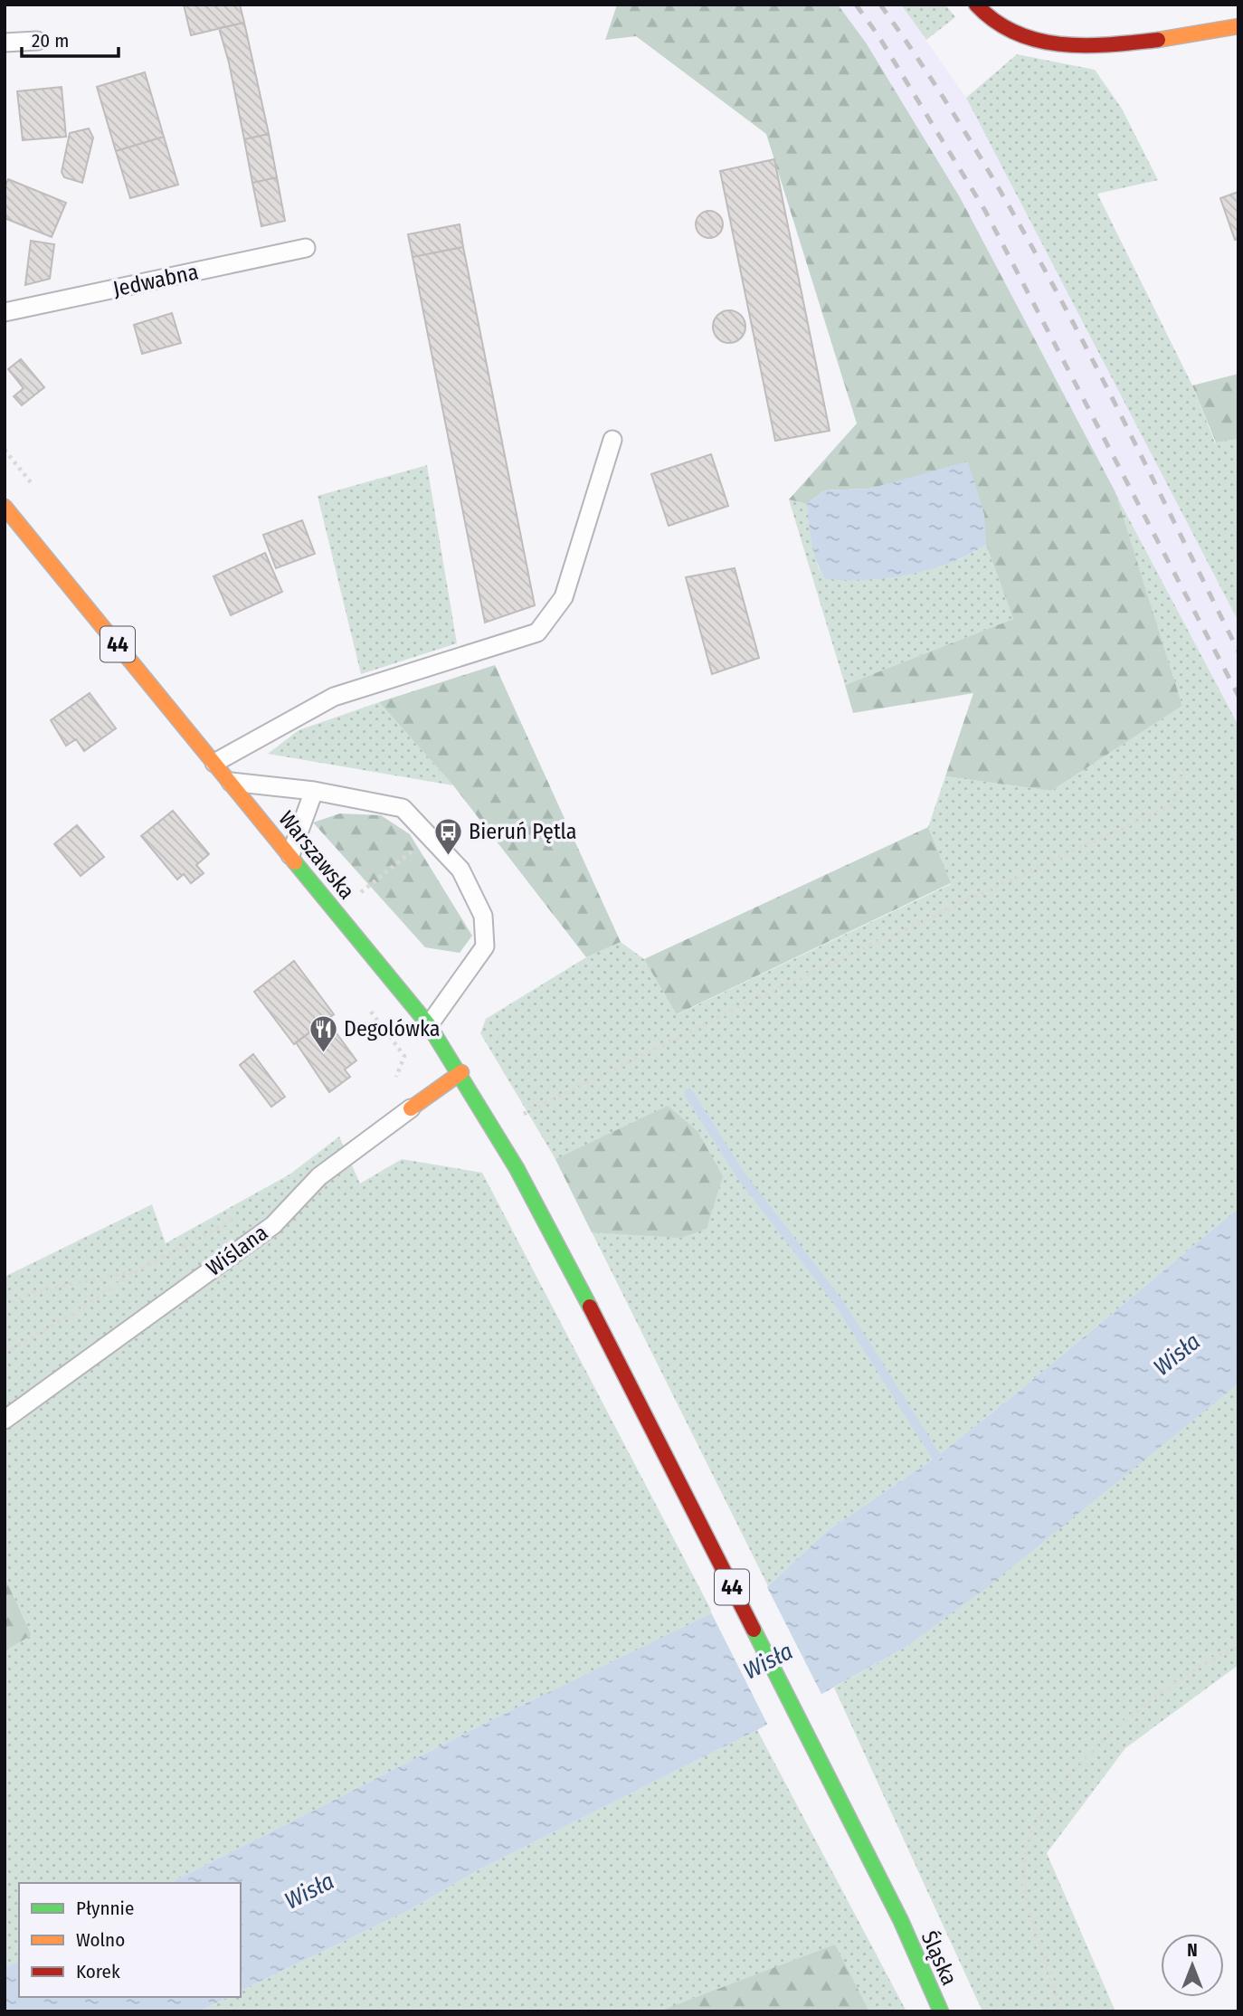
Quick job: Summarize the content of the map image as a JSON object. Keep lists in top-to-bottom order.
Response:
{
  "streets": {
    "main road": [
      "44",
      "Warszawska",
      "Wiślana",
      "Śląska"
    ],
    "lane": ["Jedwabna"]
  },
  "crossings": [
    ["Warszawska", "Wiślana"],
    ["Warszawska", "Śląska"]
  ],
  "water": ["Wisła"],
  "places": {
    "bus stop": ["Bieruń Pętla"],
    "restaurant": ["Degolówka"]
  },
  "legend": ["Płynnie", "Wolno", "Korek"],
  "scale_bar": "20 m",
  "north": "top"
}
